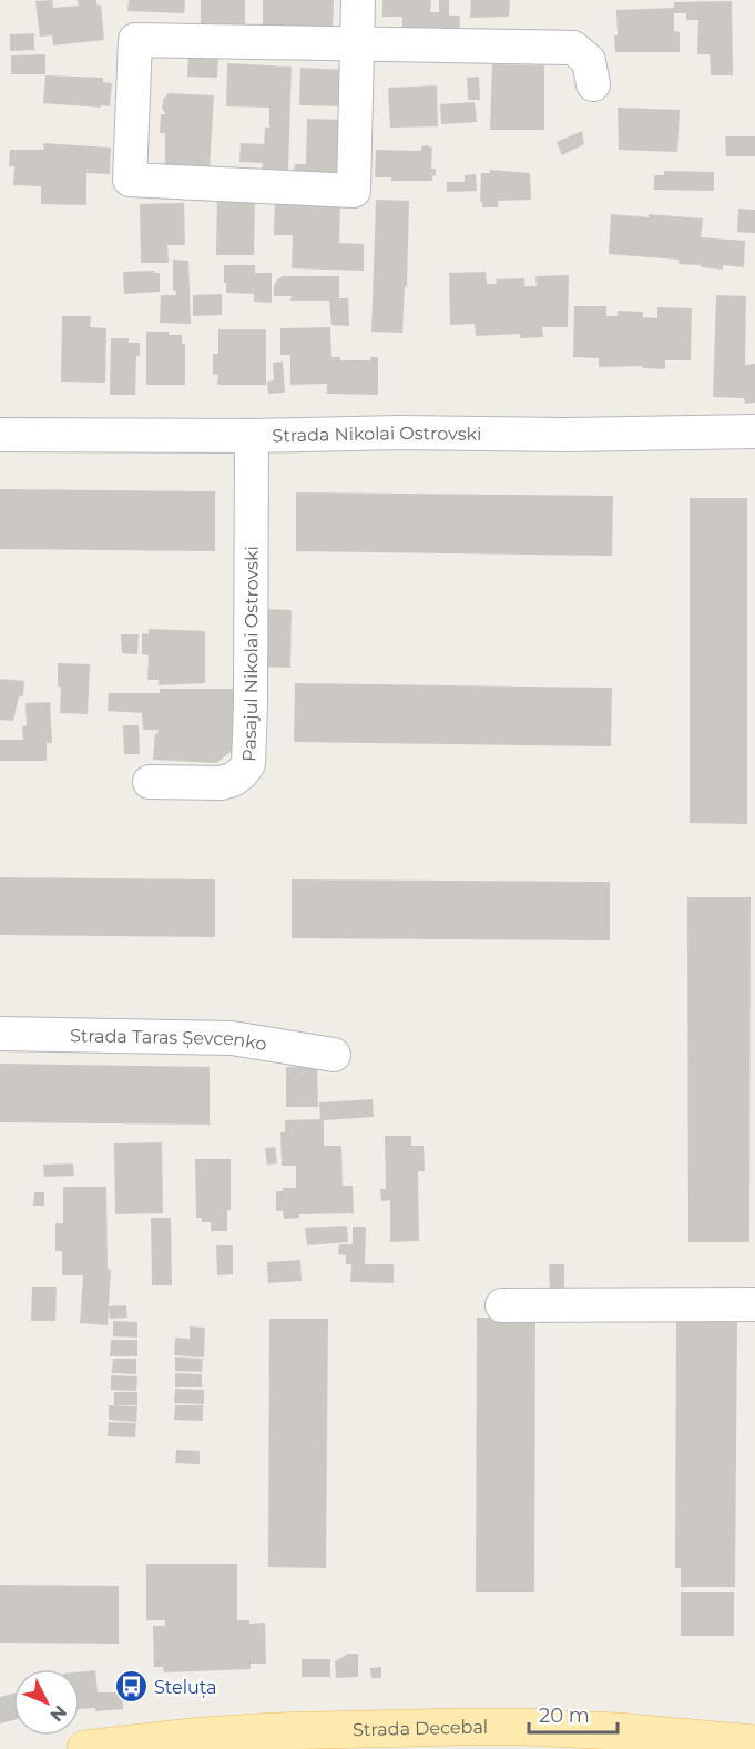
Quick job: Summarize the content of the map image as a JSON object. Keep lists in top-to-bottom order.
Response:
{
  "streets": {
    "main road": ["Strada Decebal"],
    "street": ["Strada Nikolai Ostrovski", "Pasajul Nikolai Ostrovski", "Strada Taras Șevcenko"]
  },
  "crossings": [
    ["Strada Nikolai Ostrovski", "Pasajul Nikolai Ostrovski"]
  ],
  "places": {
    "bus stop": ["Steluța"]
  },
  "scale_bar": "20 m",
  "north": "bottom right"
}
